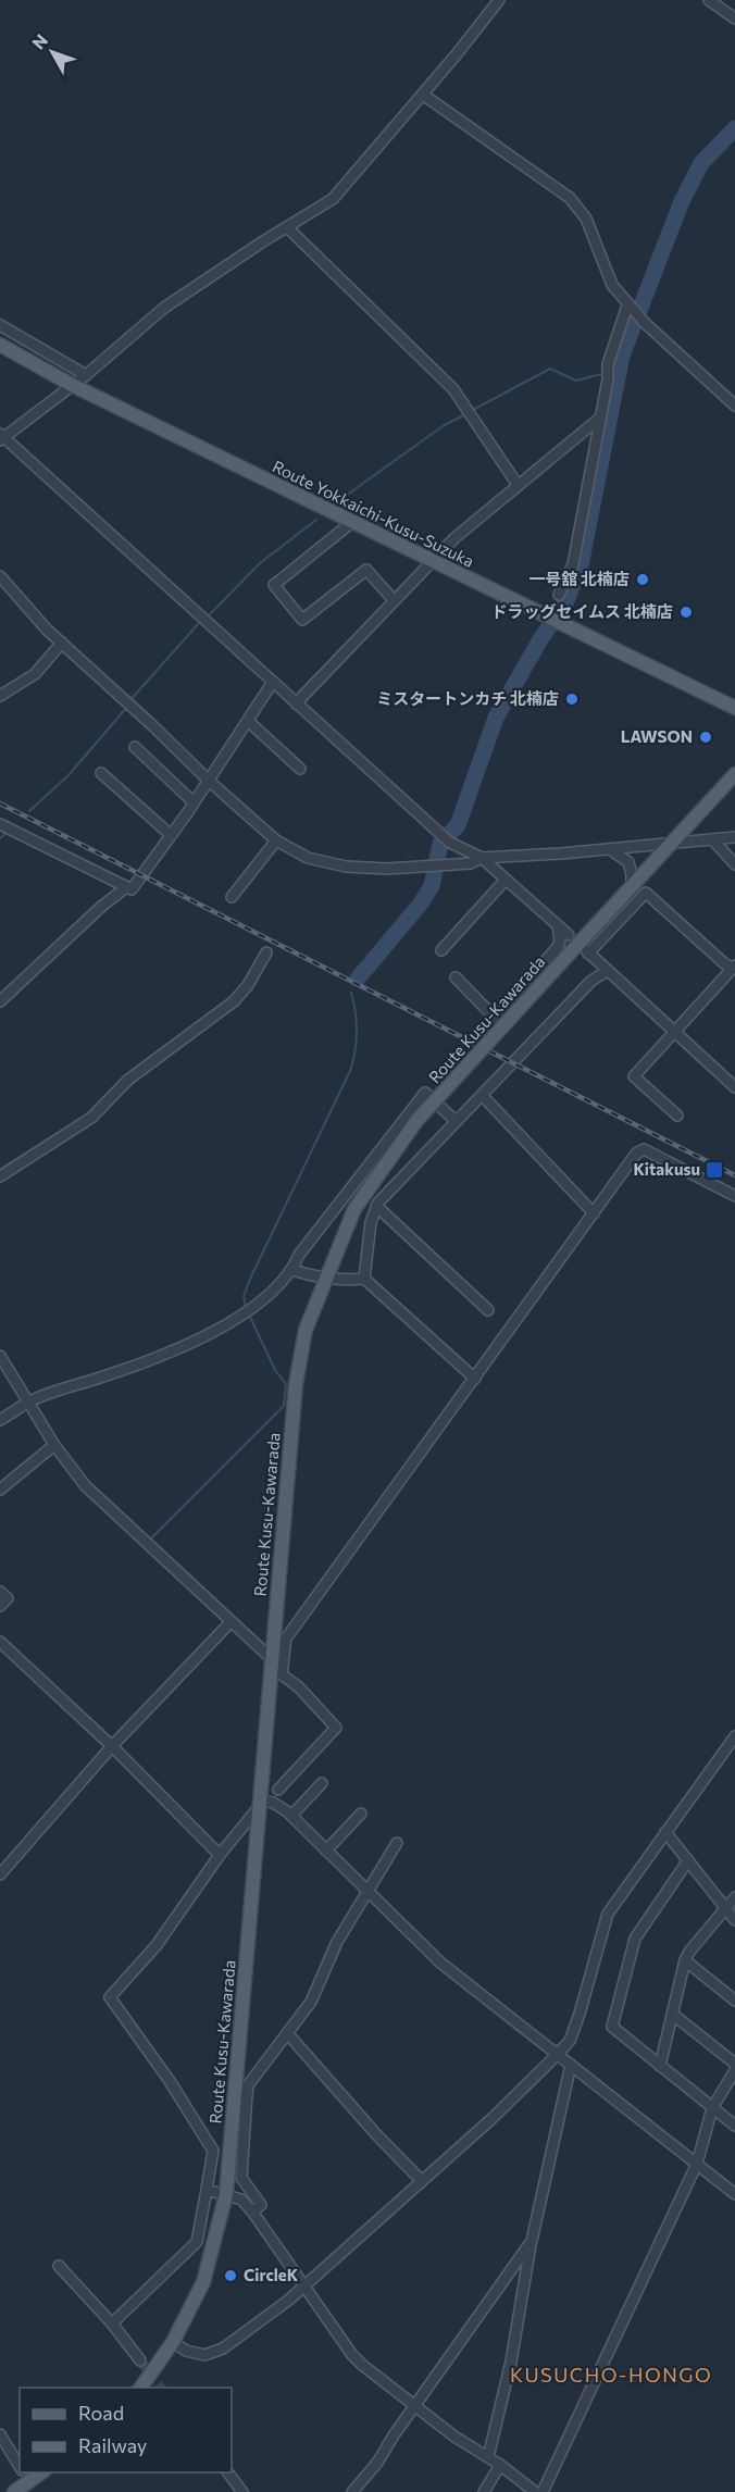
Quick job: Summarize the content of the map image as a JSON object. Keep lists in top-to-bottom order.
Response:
{
  "streets": {
    "main road": ["Route Yokkaichi-Kusu-Suzuka", "Route Kusu-Kawarada"]
  },
  "districts": ["KUSUCHO-HONGO"],
  "places": {
    "other": [
      "一号舘 北楠店",
      "ドラッグセイムス 北楠店",
      "ミスタートンカチ 北楠店",
      "LAWSON",
      "CircleK"
    ],
    "transit": ["Kitakusu"]
  },
  "legend": ["Road", "Railway"],
  "north": "top left"
}
